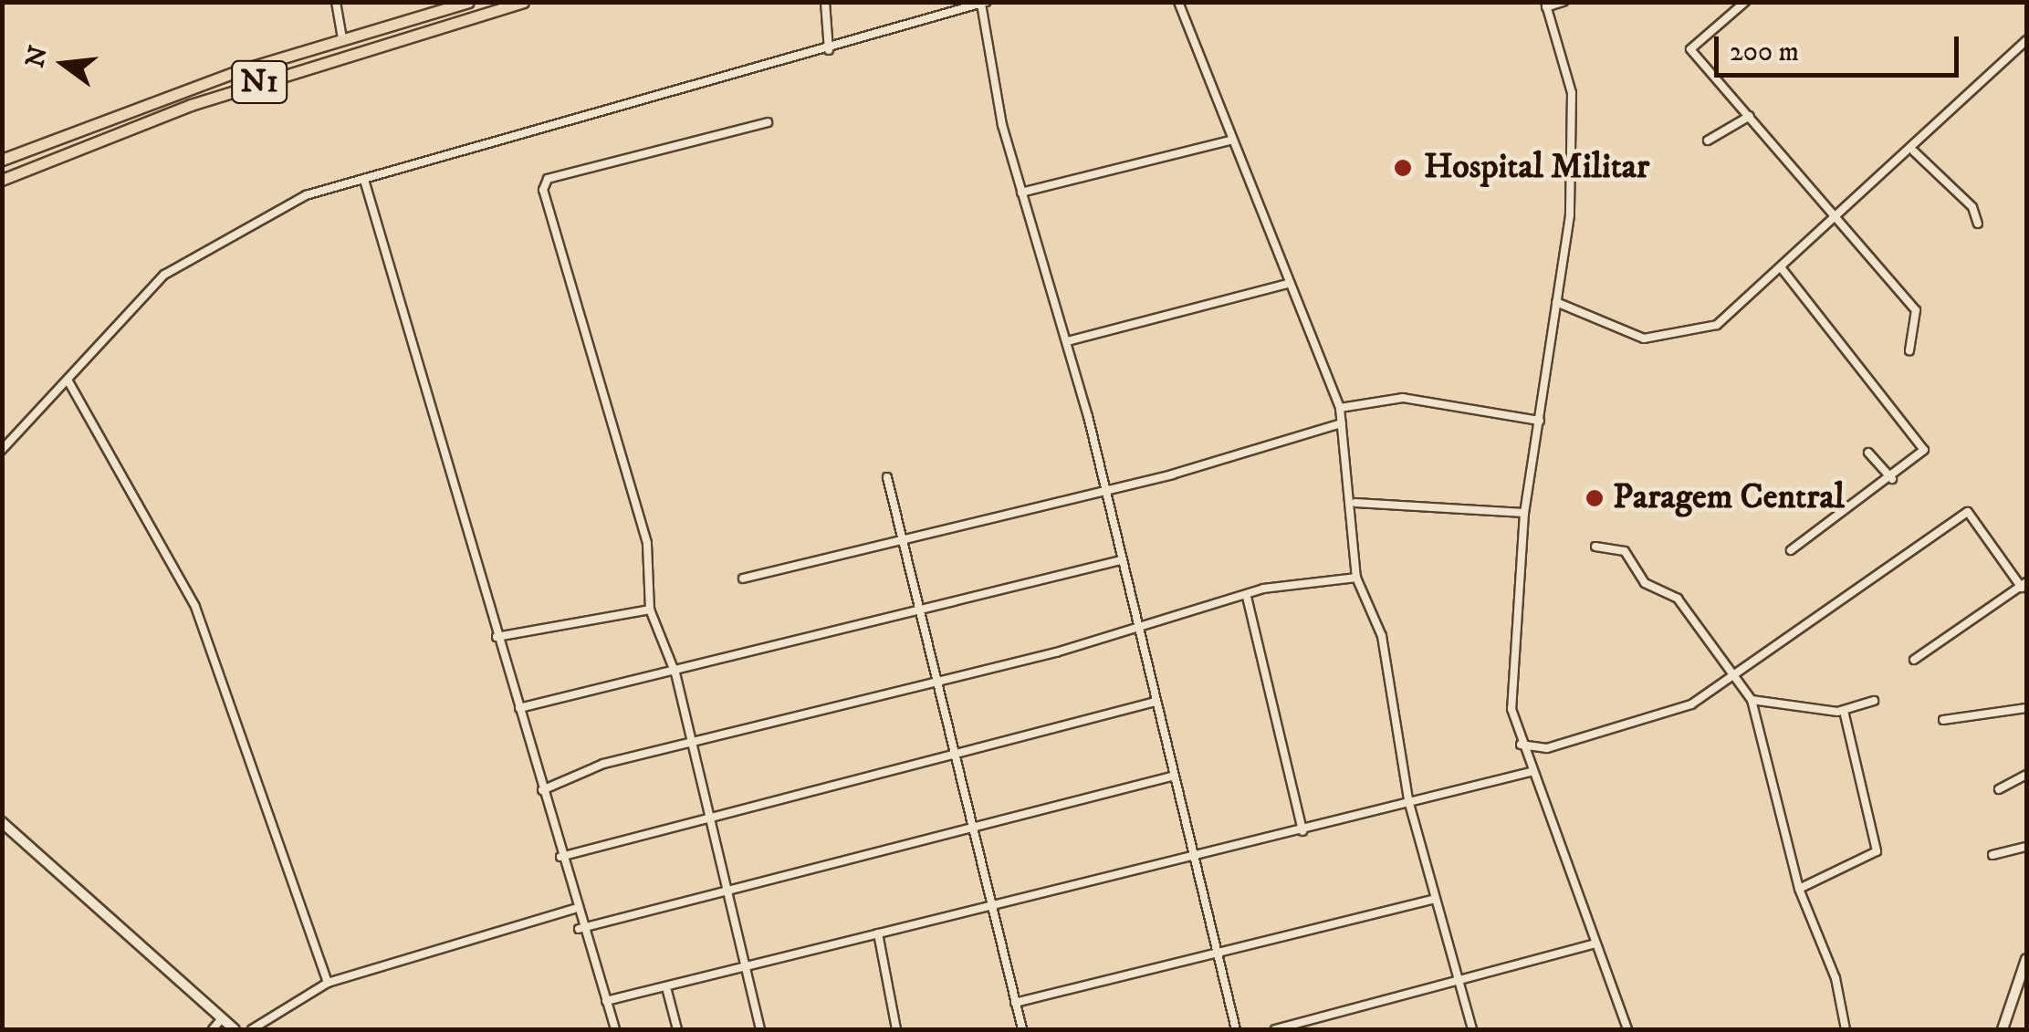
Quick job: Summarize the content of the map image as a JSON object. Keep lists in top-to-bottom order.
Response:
{
  "streets": {
    "main road": ["N1"]
  },
  "places": ["Hospital Militar", "Paragem Central"],
  "scale_bar": "200 m",
  "north": "left"
}
